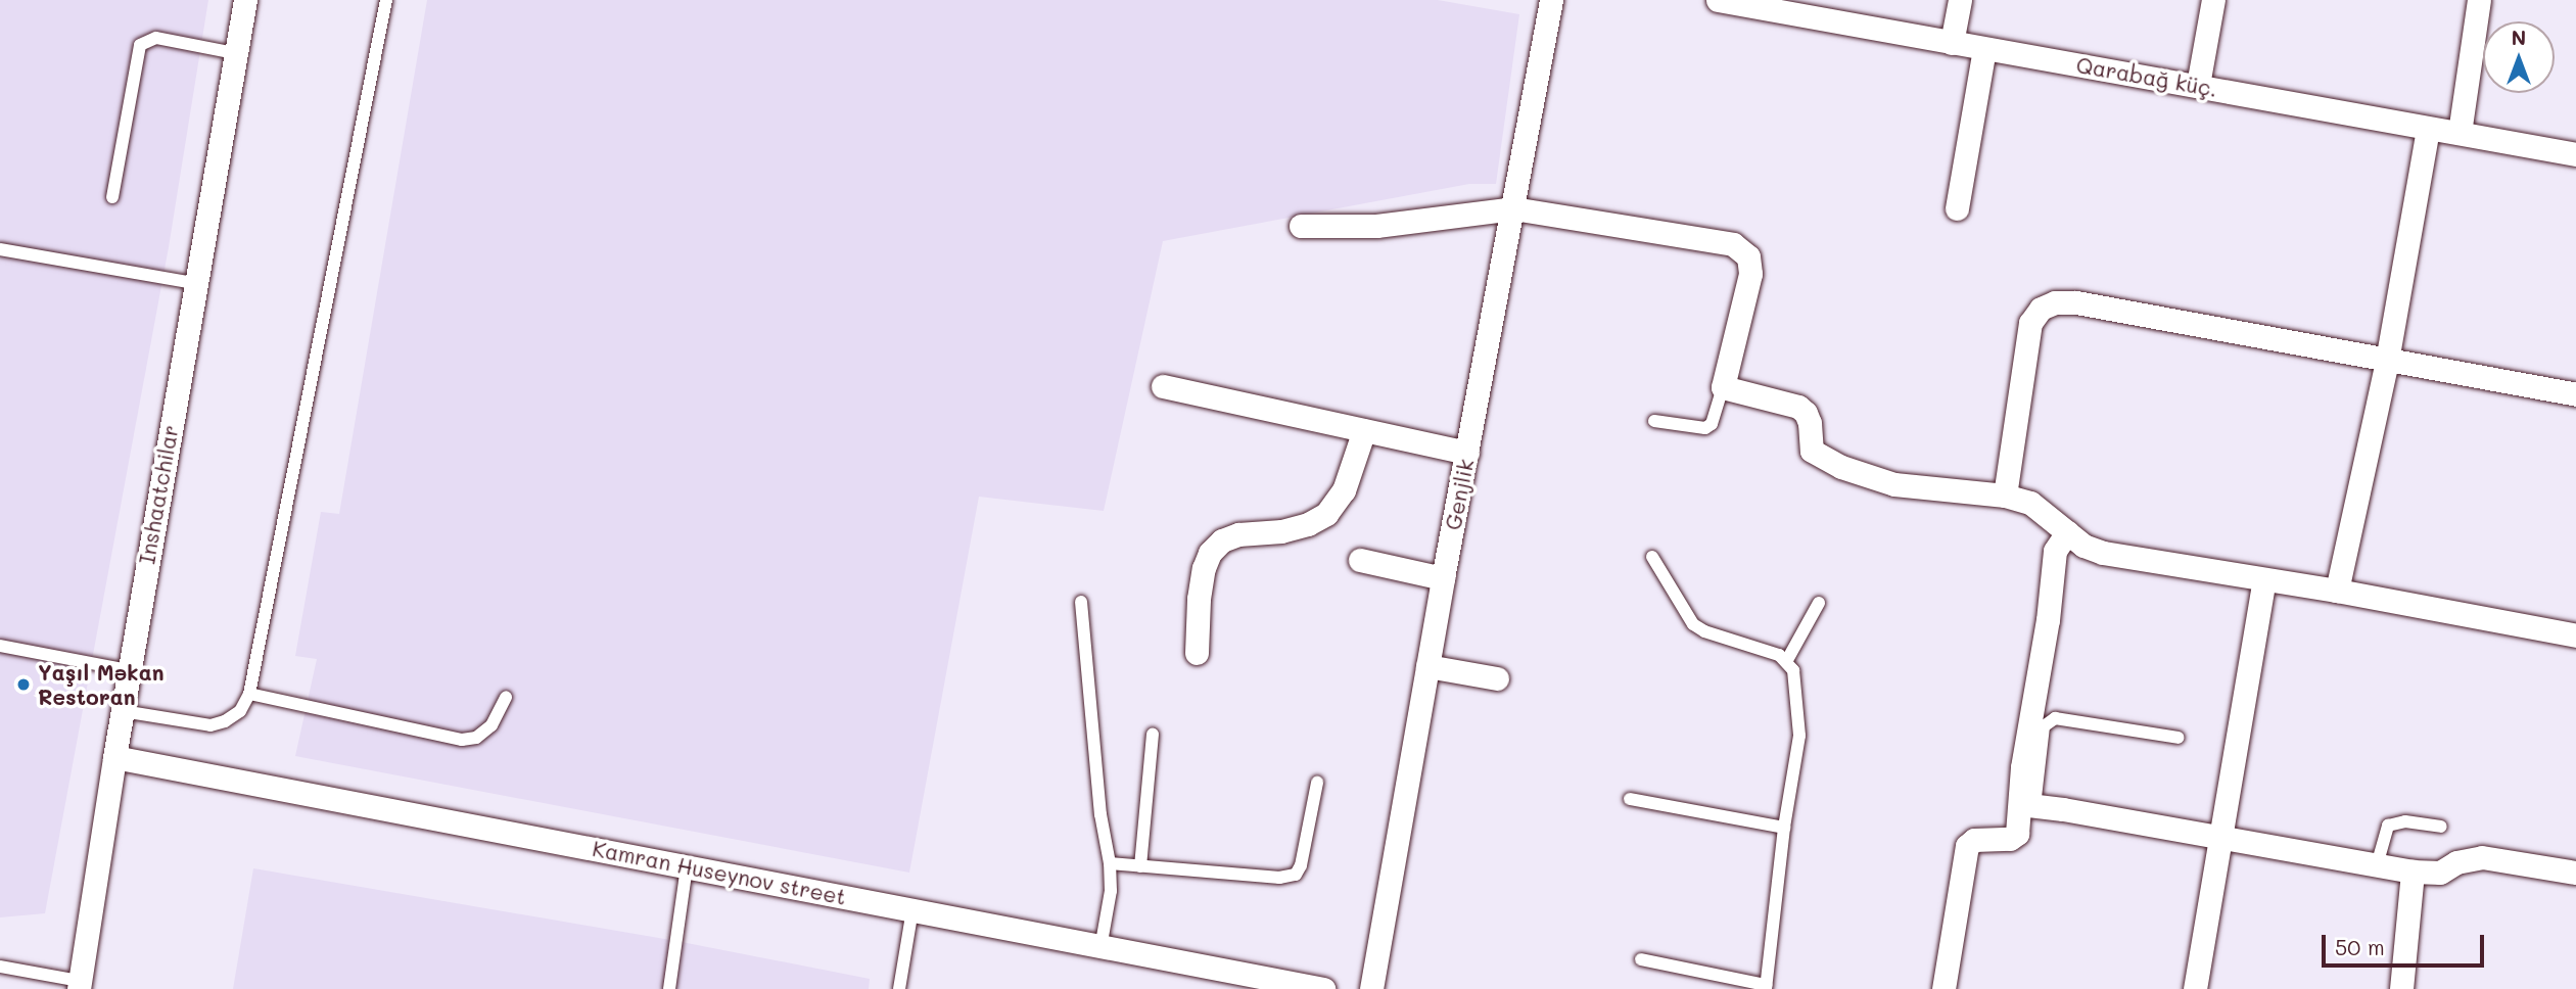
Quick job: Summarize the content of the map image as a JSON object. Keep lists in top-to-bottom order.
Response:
{
  "streets": {
    "street": [
      "Qarabağ küç.",
      "Inshaatchilar",
      "Genjlik",
      "Kamran Huseynov street"
    ]
  },
  "crossings": [
    ["Inshaatchilar", "Kamran Huseynov street"]
  ],
  "places": ["Yaşıl Məkan Restoran"],
  "scale_bar": "50 m",
  "north": "top"
}
